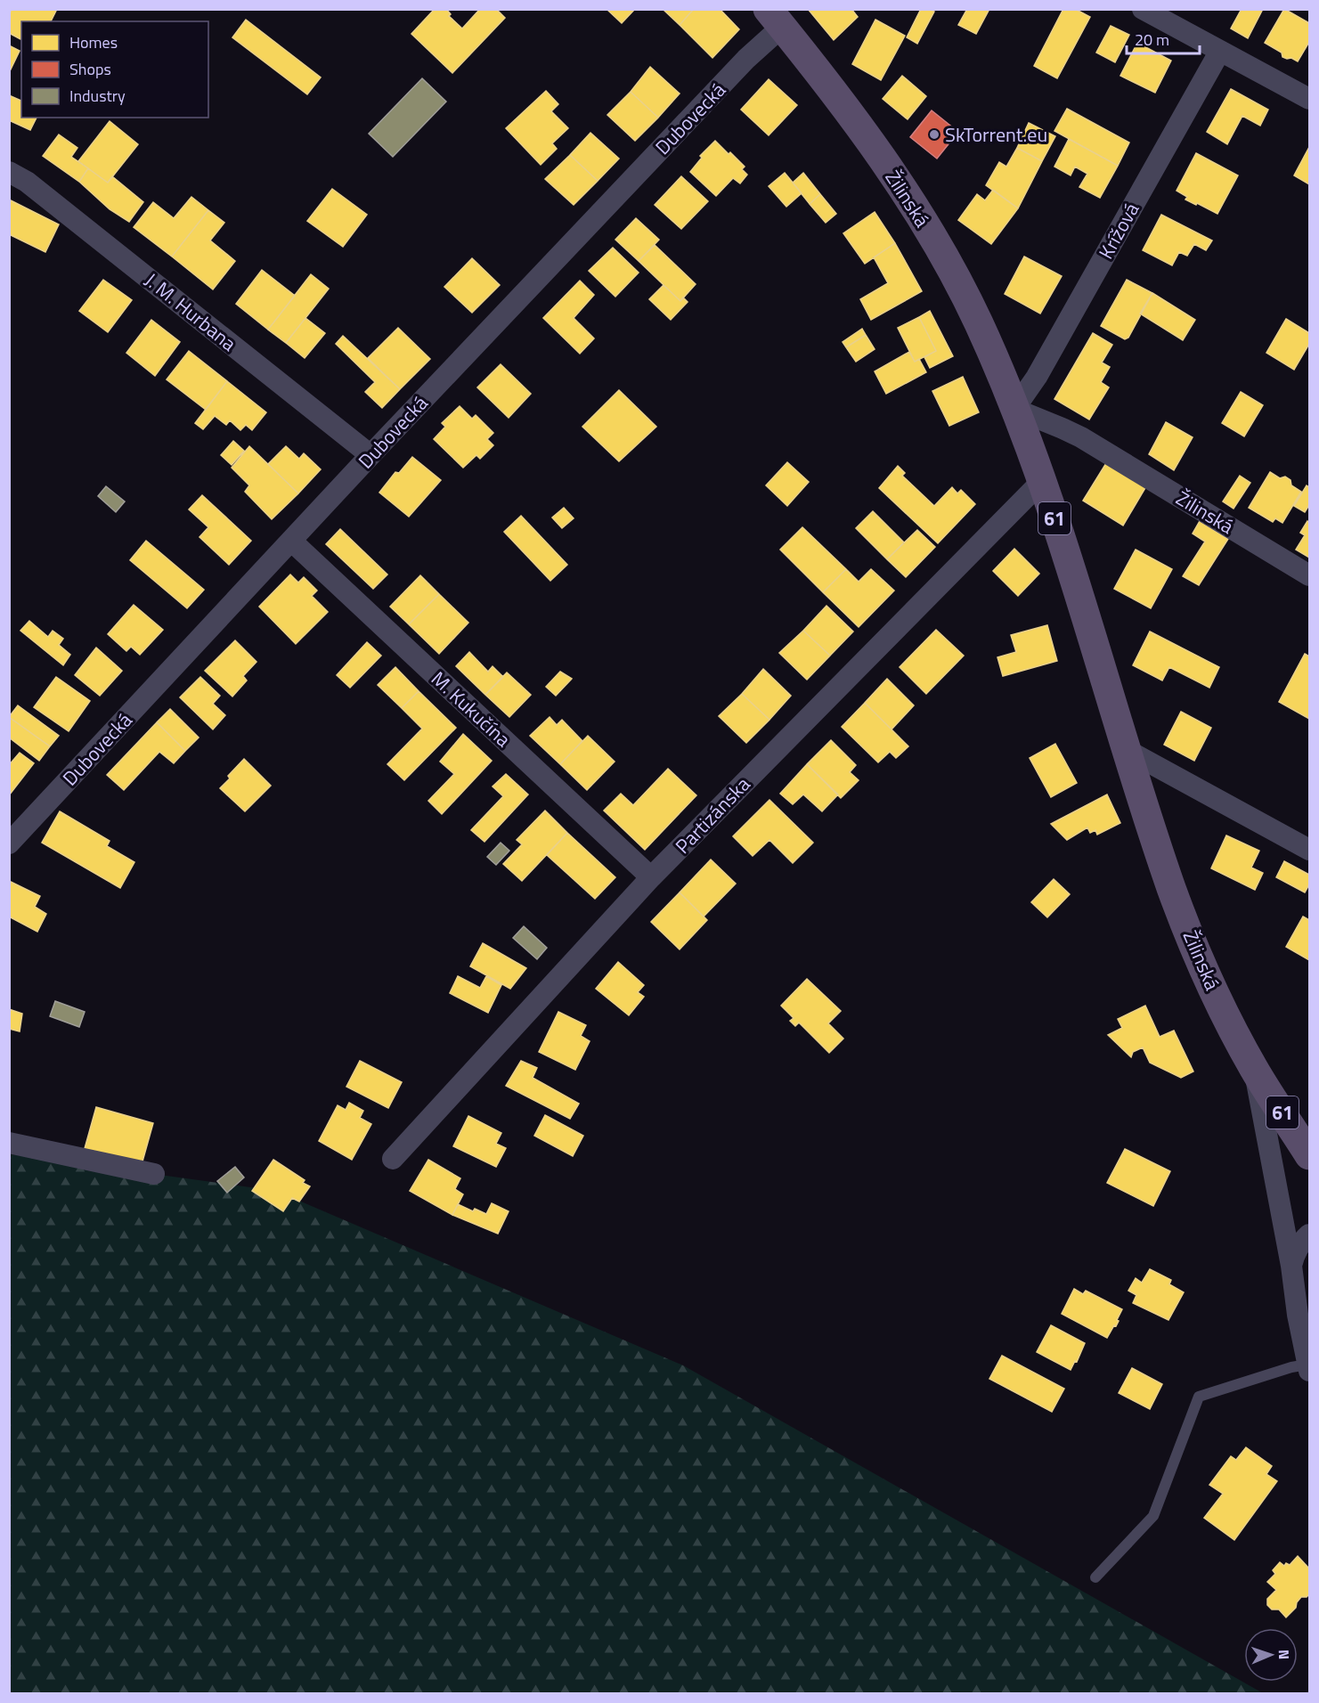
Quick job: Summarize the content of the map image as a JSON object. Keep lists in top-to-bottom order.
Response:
{
  "streets": {
    "main road": ["Žilinská", "61"],
    "street": [
      "Dubovecká",
      "Krížová",
      "J. M. Hurbana",
      "M. Kukučína",
      "Partizánska"
    ]
  },
  "crossings": [
    ["Dubovecká", "Žilinská"],
    ["Dubovecká", "J. M. Hurbana"],
    ["Dubovecká", "M. Kukučína"],
    ["Žilinská", "Krížová"],
    ["Žilinská", "Partizánska"],
    ["M. Kukučína", "Partizánska"]
  ],
  "places": ["SkTorrent.eu"],
  "legend": ["Homes", "Shops", "Industry"],
  "scale_bar": "20 m",
  "north": "right"
}
